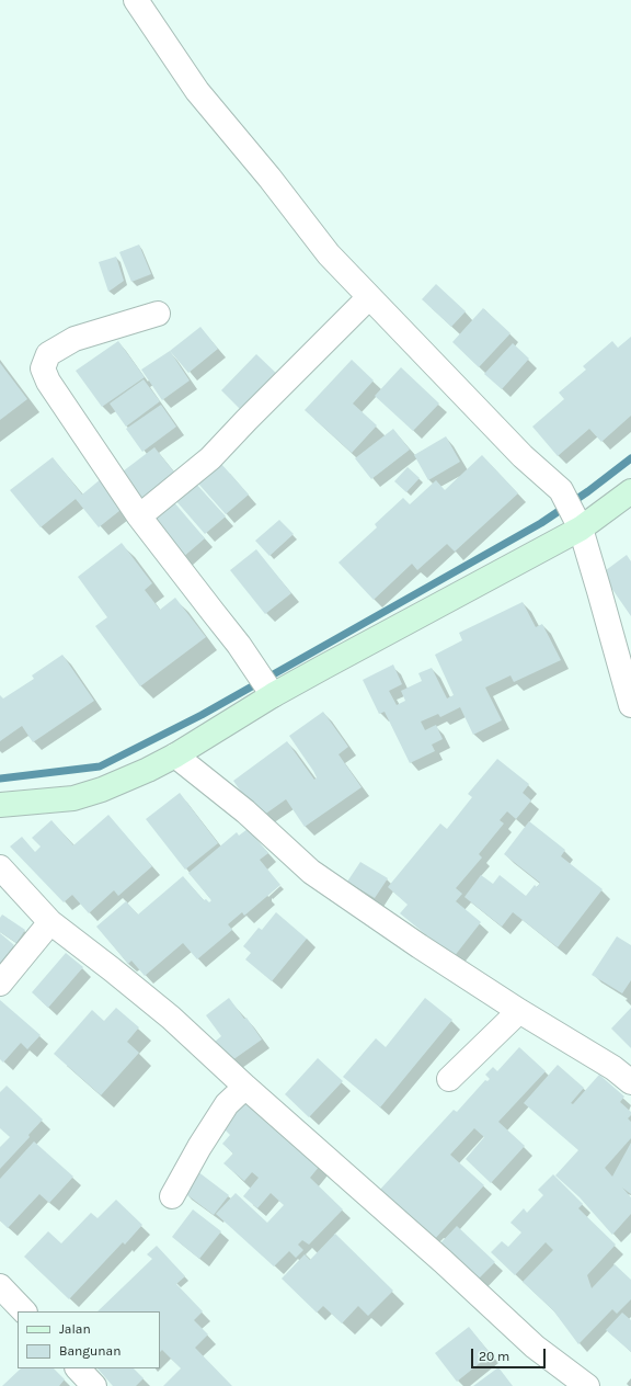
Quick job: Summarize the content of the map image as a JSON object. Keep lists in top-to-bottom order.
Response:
{
  "legend": ["Jalan", "Bangunan"],
  "scale_bar": "20 m"
}
